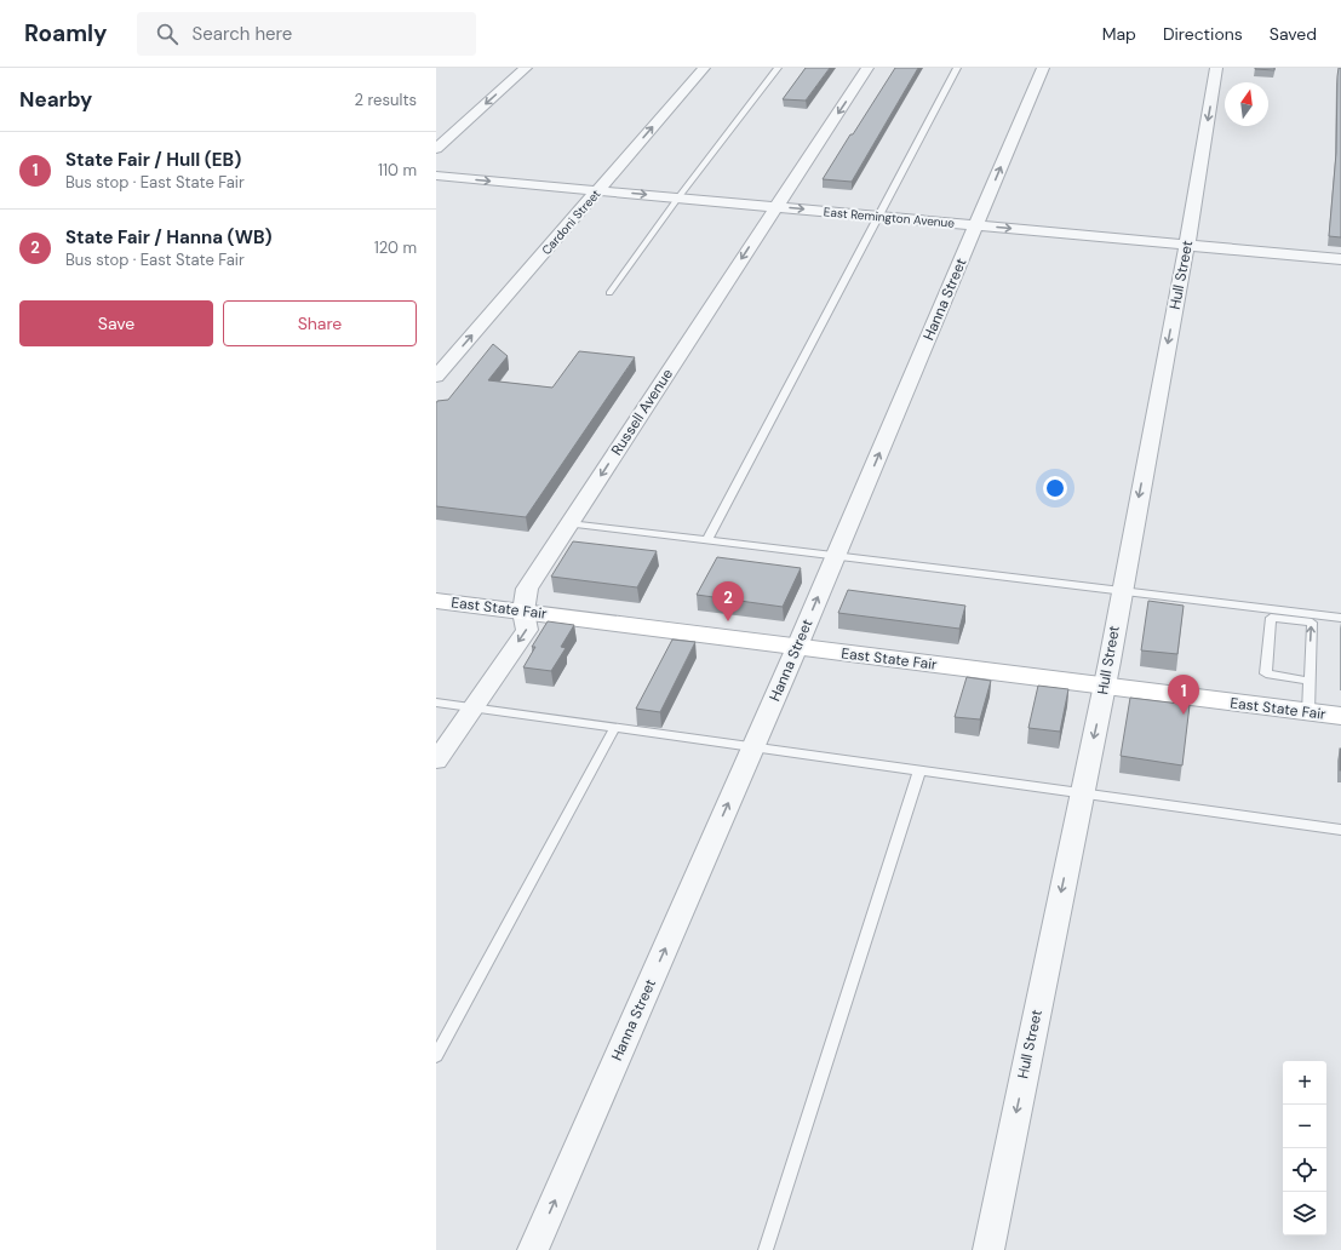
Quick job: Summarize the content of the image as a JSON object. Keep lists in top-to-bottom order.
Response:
{
  "streets": {
    "street": [
      "East Remington Avenue",
      "Cardoni Street",
      "Hull Street",
      "Hanna Street",
      "Russell Avenue",
      "East State Fair"
    ]
  },
  "crossings": [
    ["East Remington Avenue", "Cardoni Street"],
    ["East Remington Avenue", "Hull Street"],
    ["East Remington Avenue", "Hanna Street"],
    ["East Remington Avenue", "Russell Avenue"],
    ["Hull Street", "East State Fair"],
    ["Hanna Street", "East State Fair"],
    ["Russell Avenue", "East State Fair"]
  ],
  "one_way": [
    "East Remington Avenue",
    "Cardoni Street",
    "Hull Street",
    "Hanna Street",
    "Russell Avenue"
  ],
  "north": "top",
  "page": {
    "header": "Roamly",
    "search": "Search here",
    "nav": ["Map", "Directions", "Saved"],
    "heading": ["Nearby", "2 results"],
    "list": [
      {
        "mark": "1",
        "name": "State Fair / Hull (EB)",
        "note": "Bus stop · East State Fair",
        "value": "110 m"
      },
      {
        "mark": "2",
        "name": "State Fair / Hanna (WB)",
        "note": "Bus stop · East State Fair",
        "value": "120 m"
      }
    ],
    "buttons": ["Save", "Share"],
    "pins": ["2", "1"],
    "map_buttons": ["+", "−"]
  }
}
